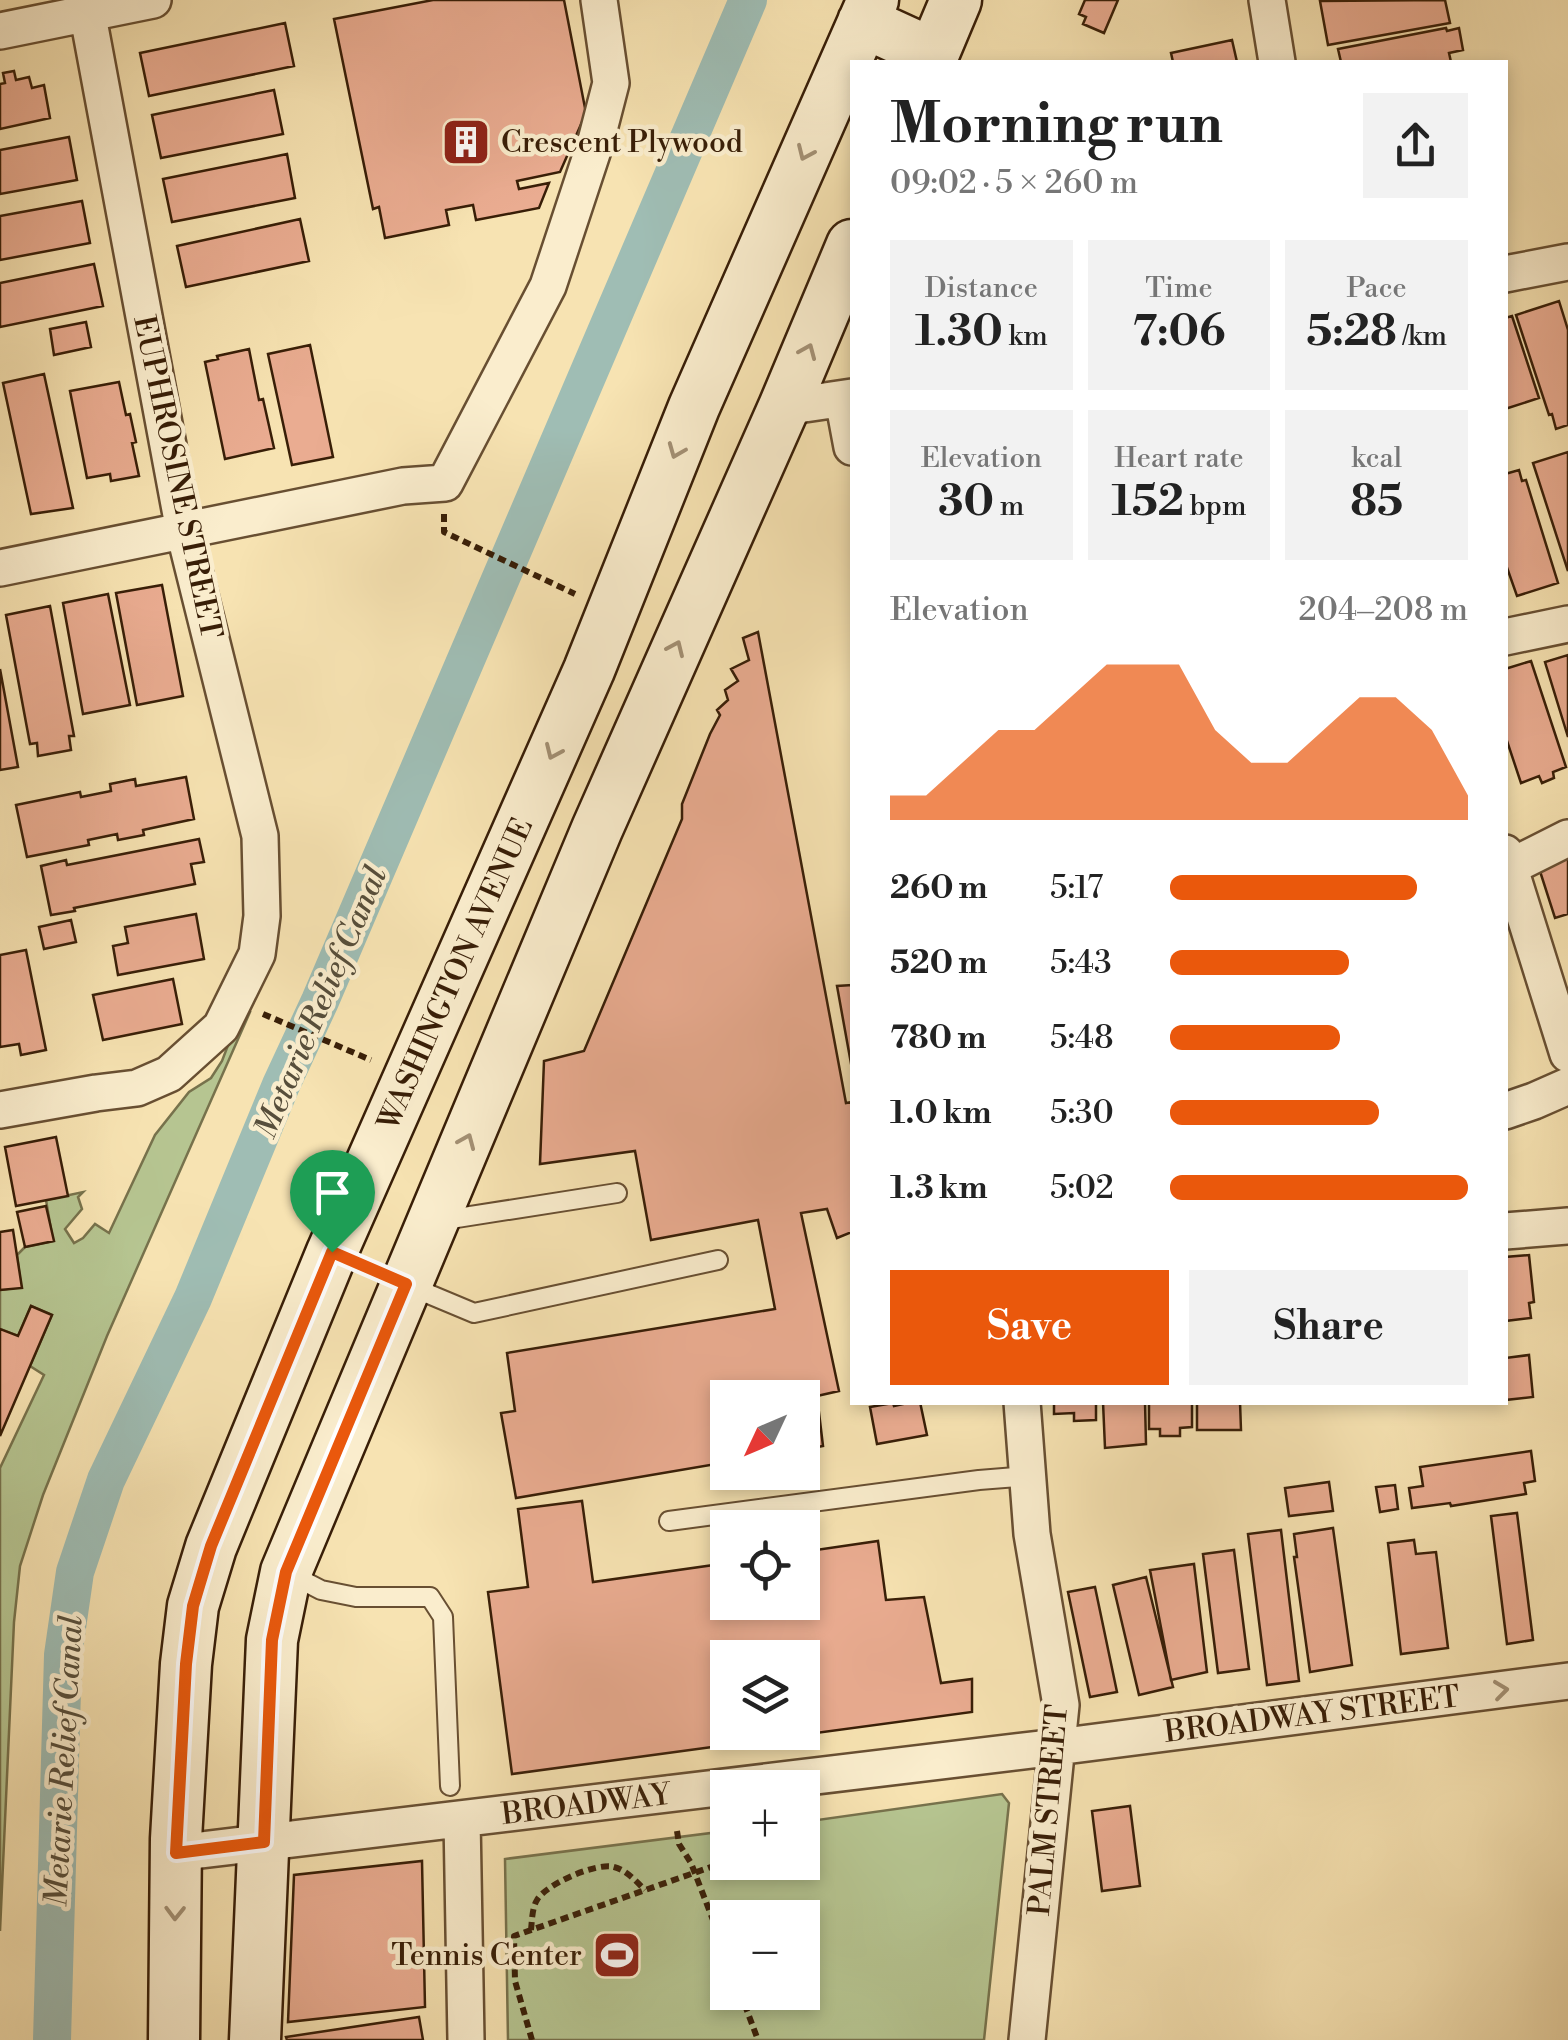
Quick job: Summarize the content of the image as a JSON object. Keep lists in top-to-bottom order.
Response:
{
  "streets": {
    "street": [
      "EUPHROSINE STREET",
      "WASHINGTON AVENUE",
      "BROADWAY STREET",
      "BROADWAY",
      "PALM STREET"
    ]
  },
  "crossings": [
    ["WASHINGTON AVENUE", "BROADWAY"],
    ["BROADWAY STREET", "BROADWAY"],
    ["BROADWAY STREET", "PALM STREET"],
    ["BROADWAY", "PALM STREET"]
  ],
  "one_way": ["BROADWAY STREET"],
  "water": ["Metarie Relief Canal"],
  "places": {
    "building": ["Crescent Plywood"],
    "sports": ["Tennis Center"]
  },
  "north": "bottom left",
  "page": {
    "heading": ["Morning run", "09:02 · 5 × 260 m"],
    "stats": [
      ["Distance", "1.30 km"],
      ["Time", "7:06"],
      ["Pace", "5:28 /km"],
      ["Elevation", "30 m"],
      ["Heart rate", "152 bpm"],
      ["kcal", "85"]
    ],
    "chart": ["Elevation", "204–208 m"],
    "list": [
      {
        "name": "260 m",
        "note": "5:17"
      },
      {
        "name": "520 m",
        "note": "5:43"
      },
      {
        "name": "780 m",
        "note": "5:48"
      },
      {
        "name": "1.0 km",
        "note": "5:30"
      },
      {
        "name": "1.3 km",
        "note": "5:02"
      }
    ],
    "buttons": ["Save", "Share"],
    "map_buttons": ["+", "−"]
  }
}
